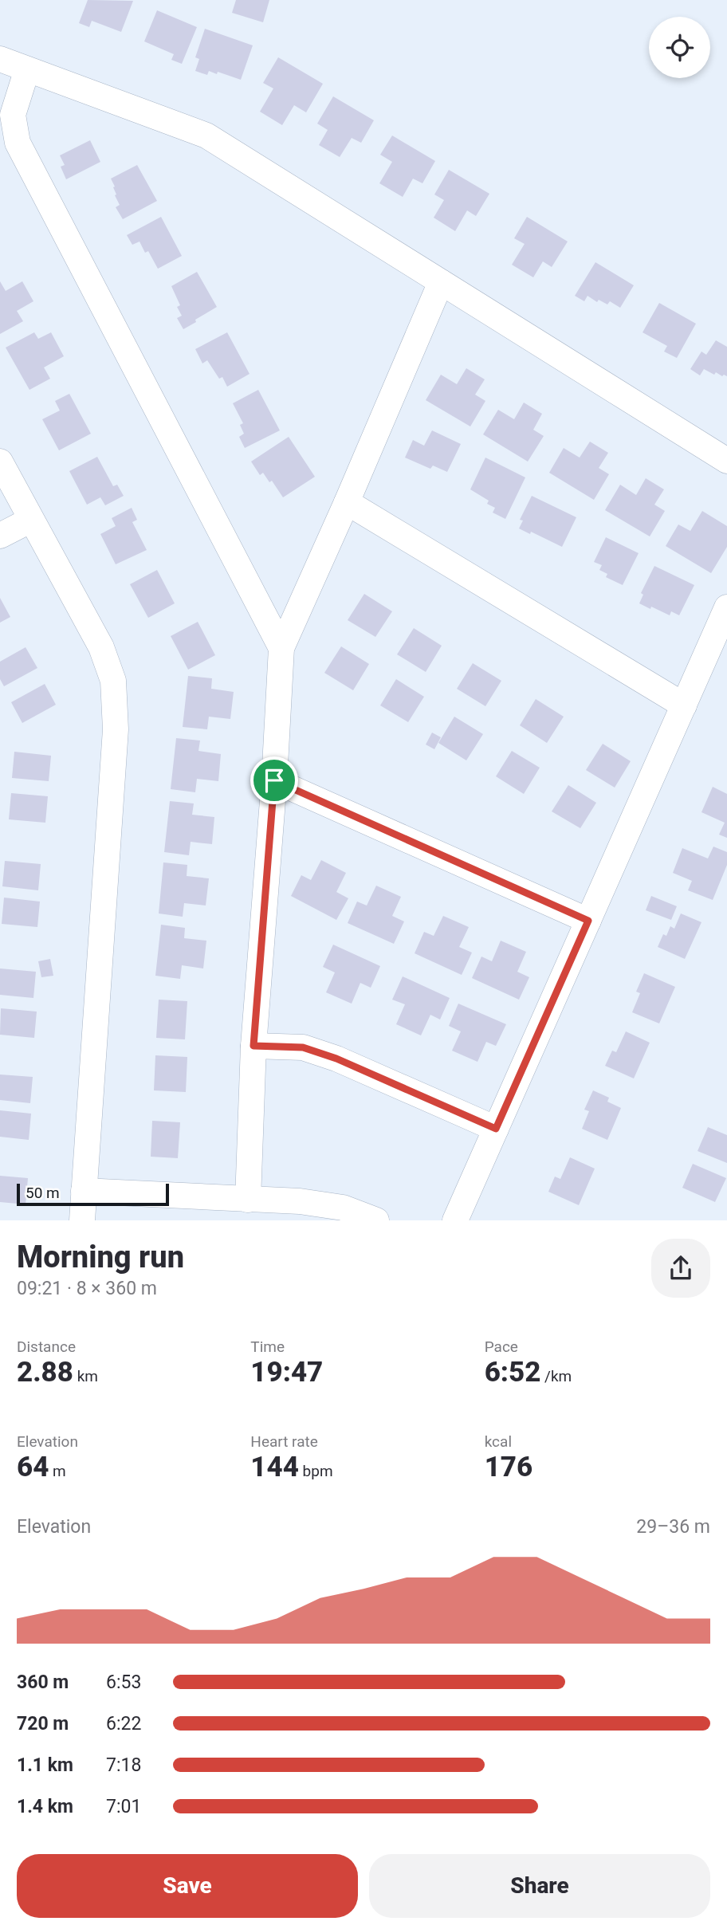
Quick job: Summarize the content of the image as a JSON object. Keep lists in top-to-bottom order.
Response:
{
  "scale_bar": "50 m",
  "page": {
    "scale": "50 m",
    "heading": ["Morning run", "09:21 · 8 × 360 m"],
    "stats": [
      ["Distance", "2.88 km"],
      ["Time", "19:47"],
      ["Pace", "6:52 /km"],
      ["Elevation", "64 m"],
      ["Heart rate", "144 bpm"],
      ["kcal", "176"]
    ],
    "chart": ["Elevation", "29–36 m"],
    "list": [
      {
        "name": "360 m",
        "note": "6:53"
      },
      {
        "name": "720 m",
        "note": "6:22"
      },
      {
        "name": "1.1 km",
        "note": "7:18"
      },
      {
        "name": "1.4 km",
        "note": "7:01"
      }
    ],
    "buttons": ["Save", "Share"]
  }
}
